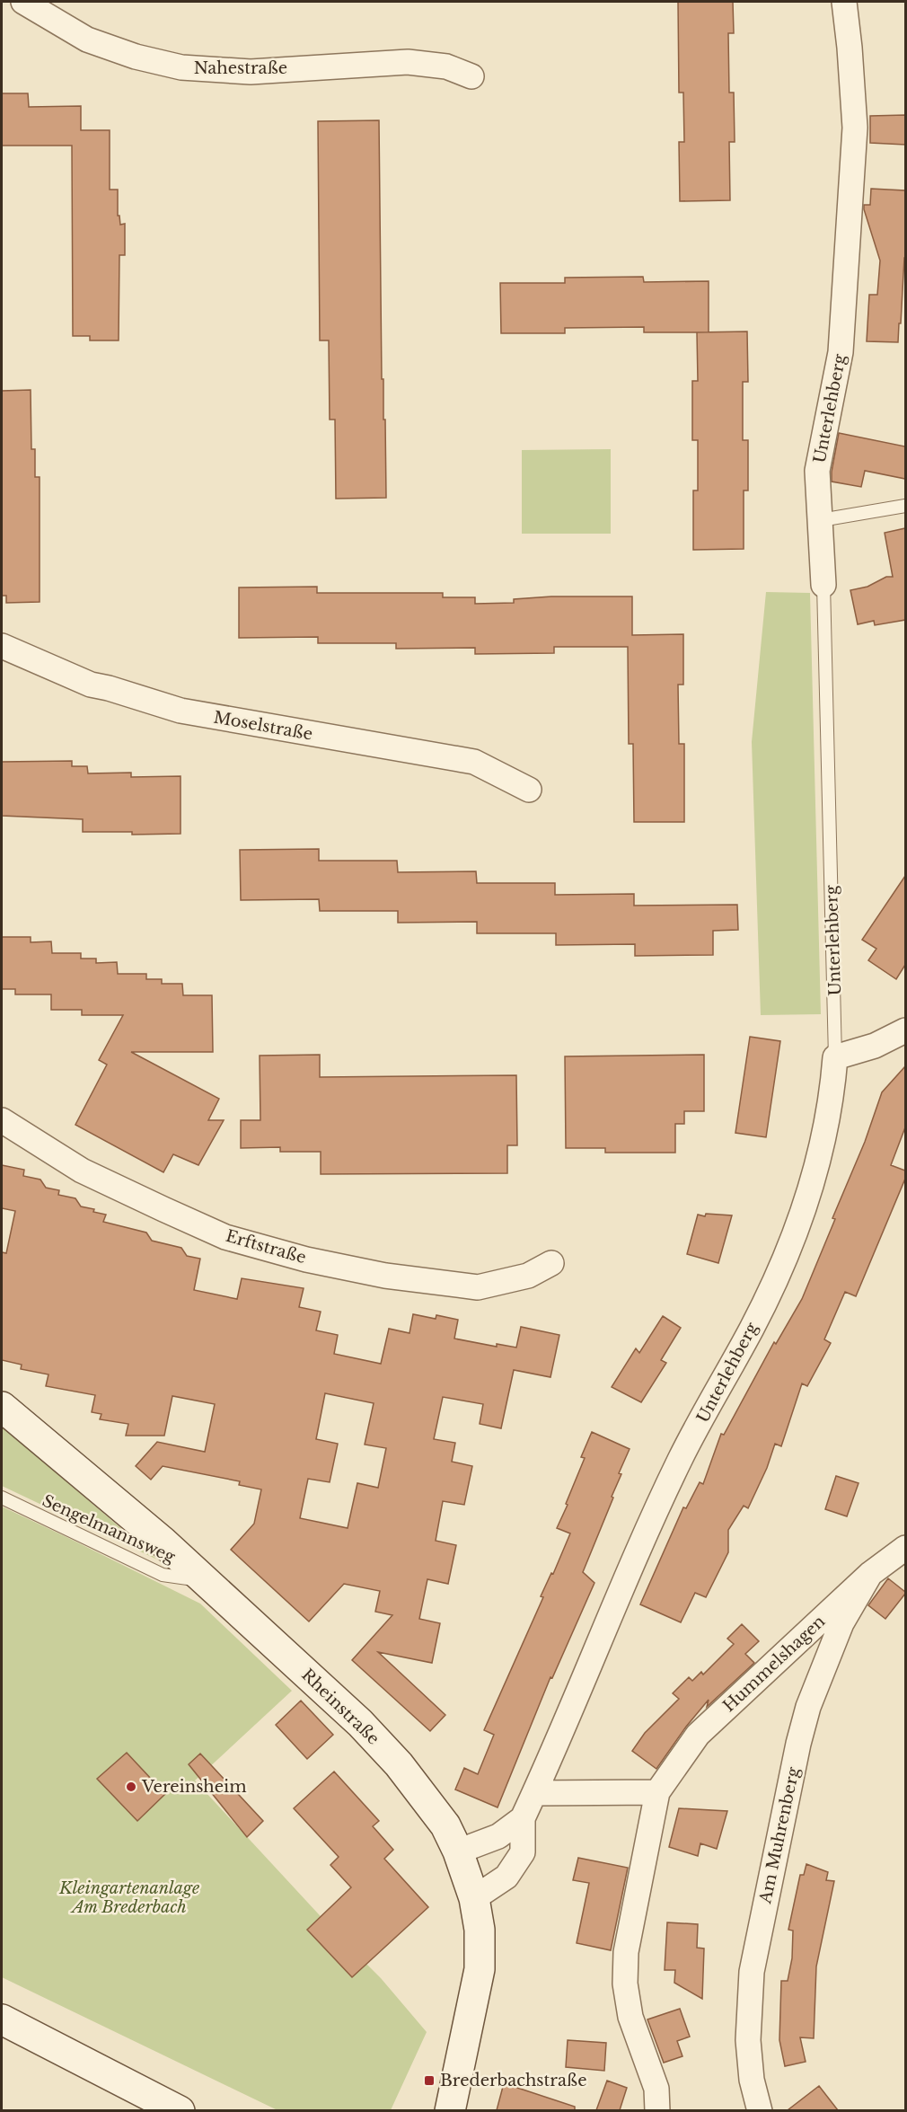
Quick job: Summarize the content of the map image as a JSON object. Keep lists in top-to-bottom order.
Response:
{
  "streets": {
    "street": [
      "Nahestraße",
      "Unterlehberg",
      "Moselstraße",
      "Erftstraße",
      "Hummelshagen",
      "Rheinstraße",
      "Am Muhrenberg"
    ],
    "lane": ["Sengelmannsweg"]
  },
  "crossings": [
    ["Unterlehberg", "Rheinstraße"],
    ["Sengelmannsweg", "Rheinstraße"],
    ["Hummelshagen", "Am Muhrenberg"]
  ],
  "parks": ["Kleingartenanlage Am Brederbach"],
  "places": {
    "other": ["Vereinsheim"],
    "transit": ["Brederbachstraße"]
  }
}
